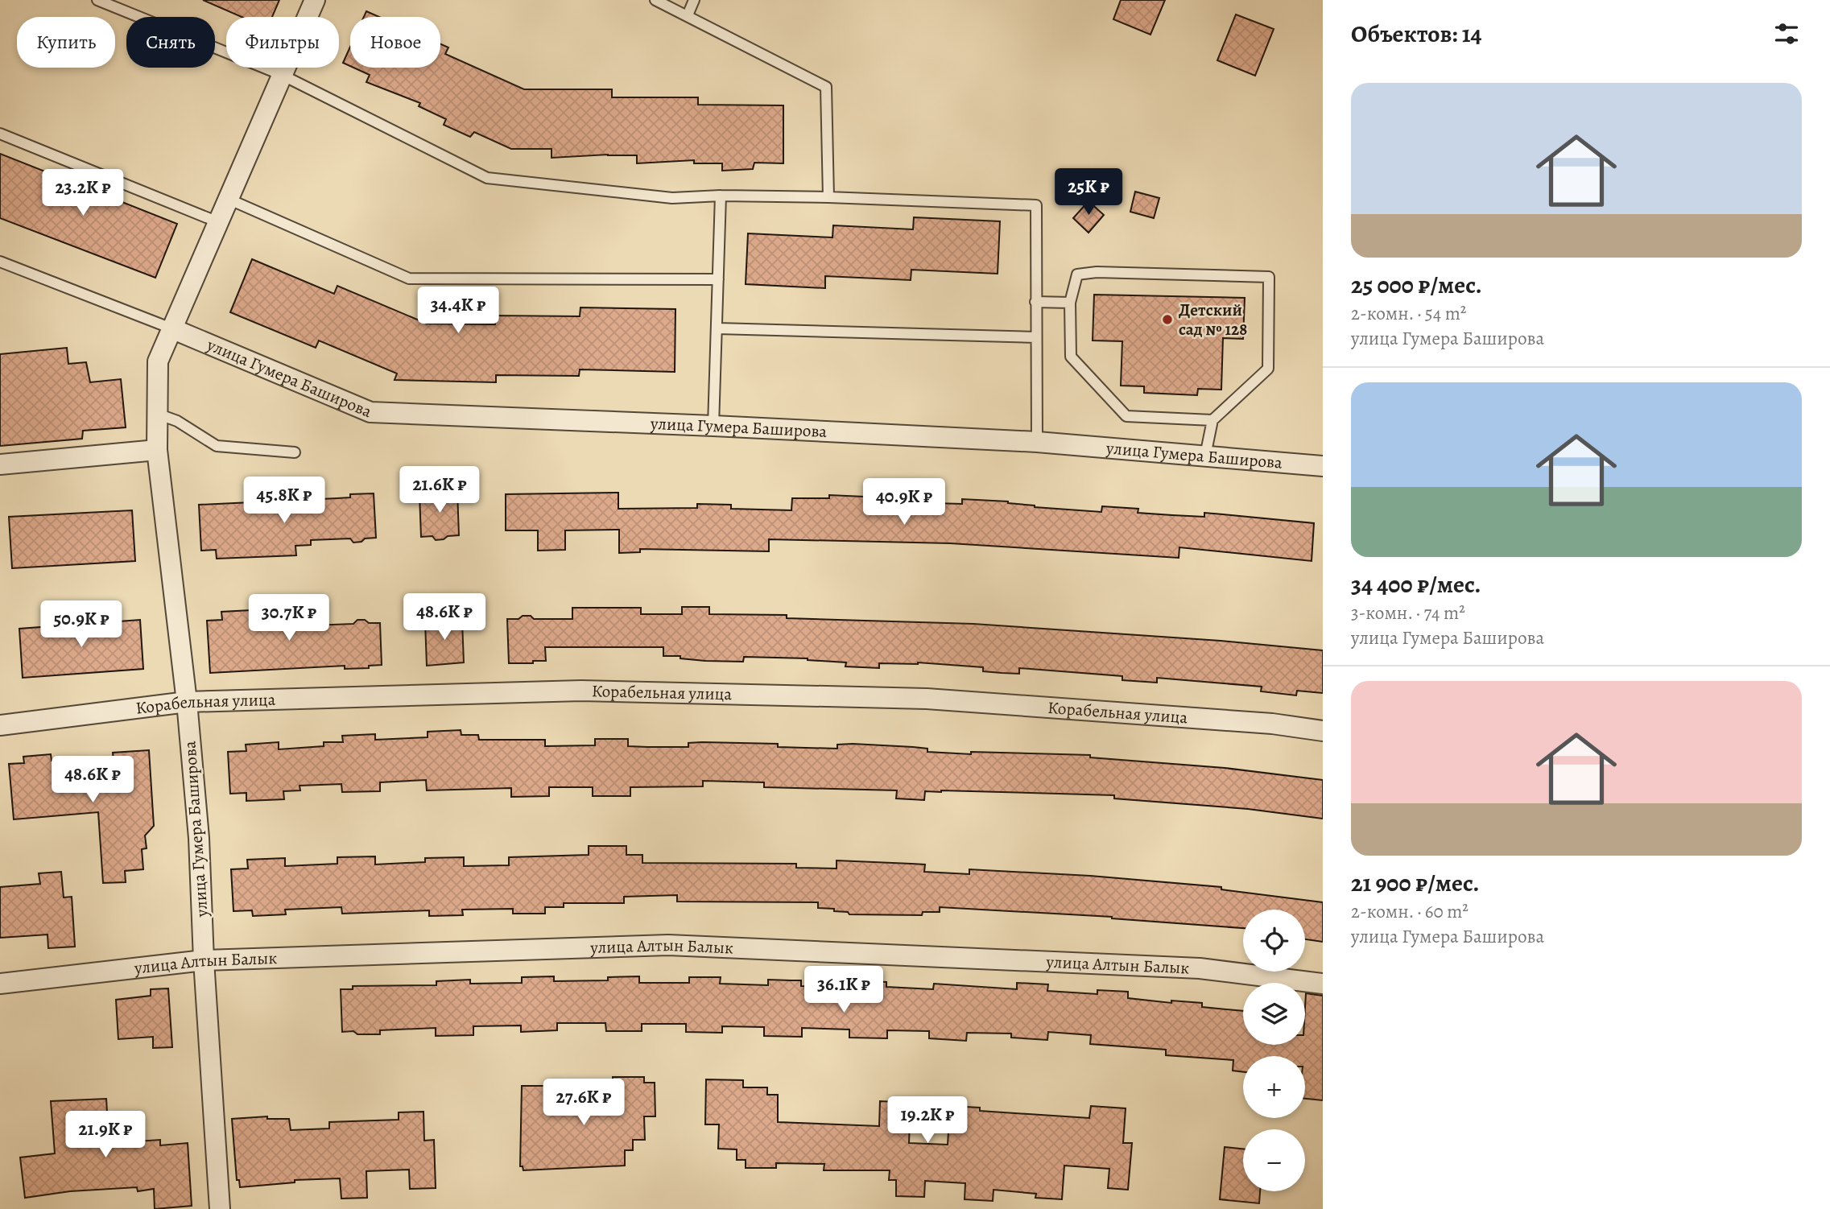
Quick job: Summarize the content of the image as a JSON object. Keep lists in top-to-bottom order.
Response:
{
  "streets": {
    "street": ["улица Гумера Баширова", "Корабельная улица", "улица Алтын Балык"]
  },
  "crossings": [
    ["улица Гумера Баширова", "Корабельная улица"],
    ["улица Гумера Баширова", "улица Алтын Балык"]
  ],
  "places": ["Детский сад № 128"],
  "page": {
    "heading": "Объектов: 14",
    "chip": [
      "Купить",
      "Снять",
      "Фильтры",
      "Новое"
    ],
    "list": [
      {
        "name": "25 000 ₽/мес.",
        "note": "2-комн. · 54 m² · улица Гумера Баширова"
      },
      {
        "name": "34 400 ₽/мес.",
        "note": "3-комн. · 74 m² · улица Гумера Баширова"
      },
      {
        "name": "21 900 ₽/мес.",
        "note": "2-комн. · 60 m² · улица Гумера Баширова"
      }
    ],
    "price": [
      "25K ₽",
      "23.2K ₽",
      "34.4K ₽",
      "21.6K ₽",
      "45.8K ₽",
      "40.9K ₽",
      "48.6K ₽",
      "30.7K ₽",
      "50.9K ₽",
      "48.6K ₽",
      "36.1K ₽",
      "27.6K ₽",
      "19.2K ₽",
      "21.9K ₽"
    ],
    "map_buttons": ["+", "−"]
  }
}
